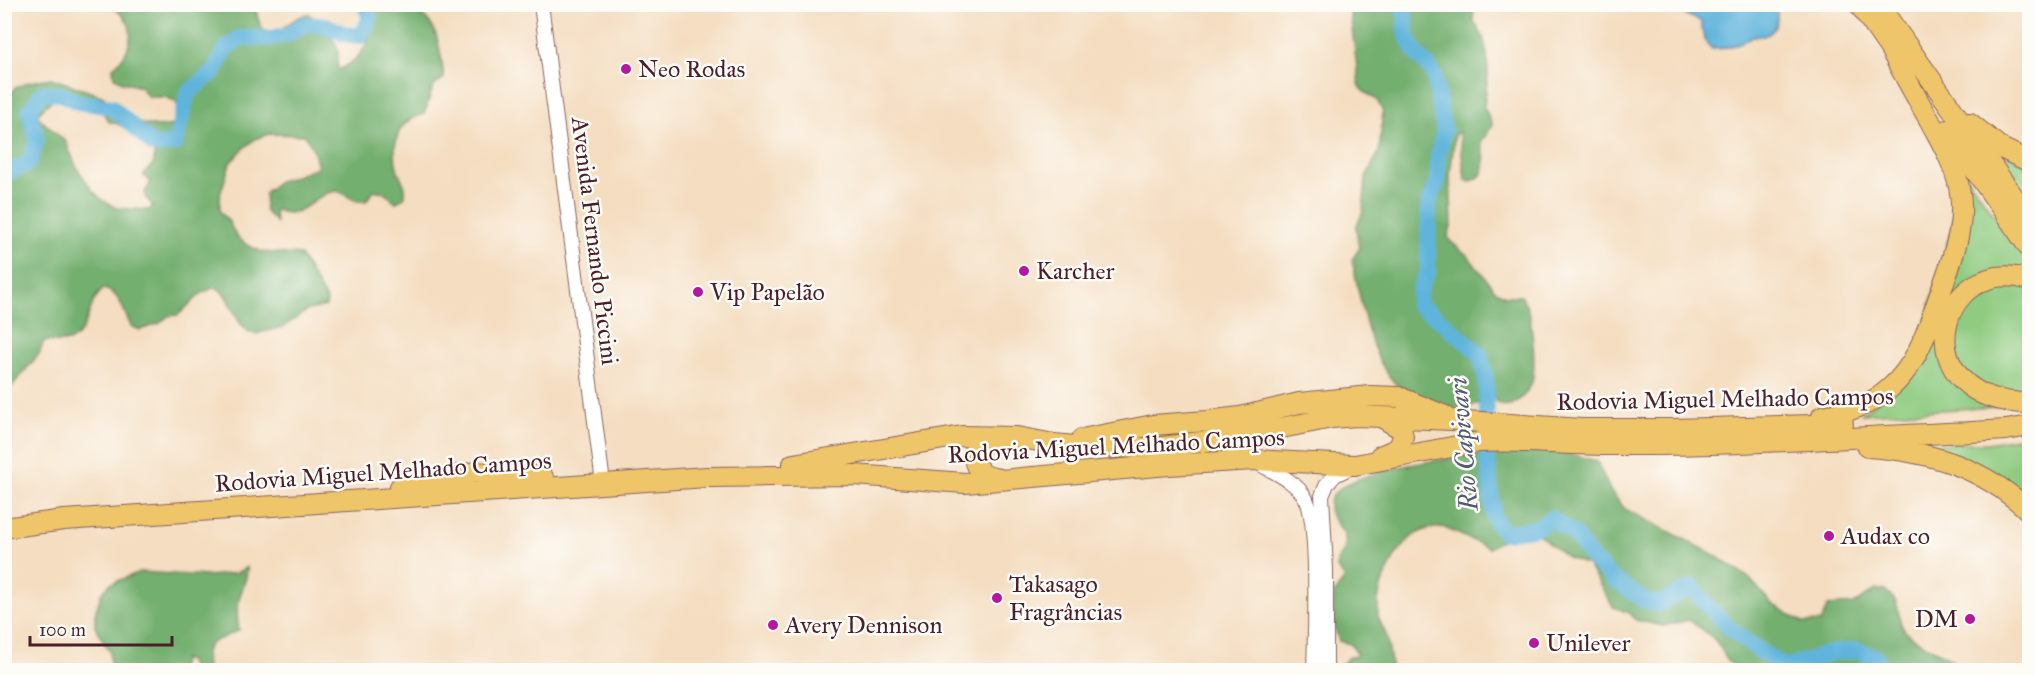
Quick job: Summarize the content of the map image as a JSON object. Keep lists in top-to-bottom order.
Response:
{
  "streets": {
    "highway": ["Rodovia Miguel Melhado Campos"],
    "street": ["Avenida Fernando Piccini"]
  },
  "crossings": [
    ["Avenida Fernando Piccini", "Rodovia Miguel Melhado Campos"]
  ],
  "water": ["Rio Capivari"],
  "places": [
    "Neo Rodas",
    "Karcher",
    "Vip Papelão",
    "Audax co",
    "Takasago Fragrâncias",
    "DM",
    "Avery Dennison",
    "Unilever"
  ],
  "scale_bar": "100 m"
}
